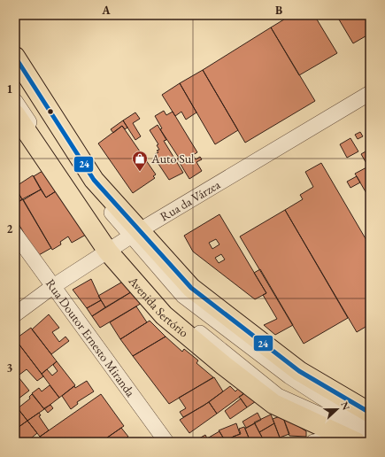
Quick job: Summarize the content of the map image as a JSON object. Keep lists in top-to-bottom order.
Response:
{
  "streets": {
    "main road": ["Avenida Sertório"],
    "street": ["Rua da Várzea", "Rua Doutor Ernesto Miranda"]
  },
  "crossings": [
    ["Rua da Várzea", "Avenida Sertório"],
    ["Rua da Várzea", "Rua Doutor Ernesto Miranda"]
  ],
  "places": {
    "shop": ["Auto Sul"]
  },
  "lines": ["transit line 24"],
  "north": "right",
  "grid": {
    "columns": ["A", "B"],
    "rows": ["1", "2", "3"]
  }
}
